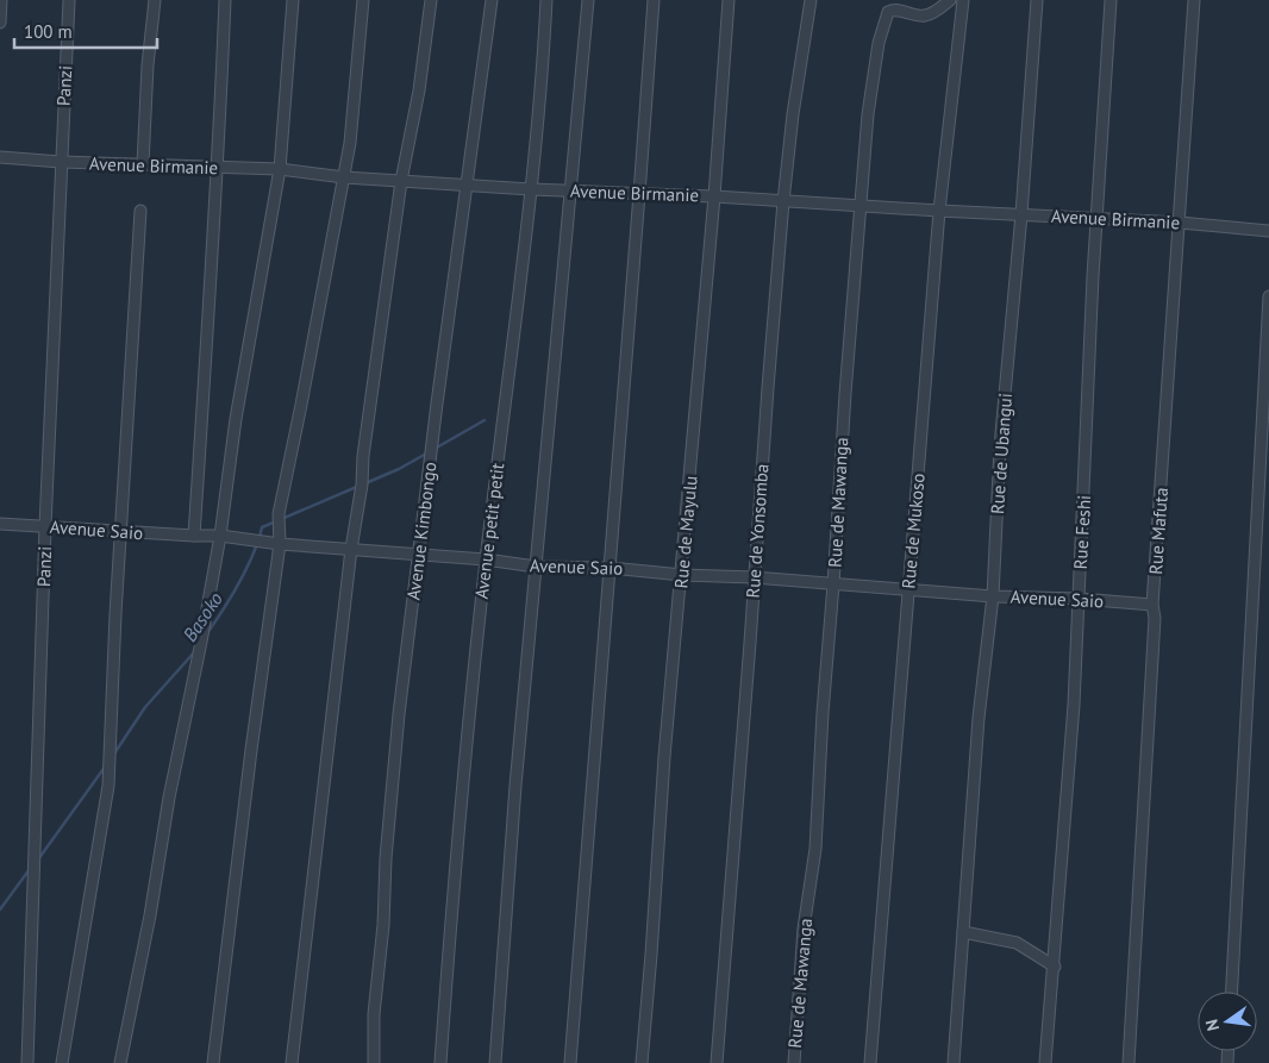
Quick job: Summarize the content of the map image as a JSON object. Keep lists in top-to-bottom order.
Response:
{
  "streets": {
    "street": [
      "Panzi",
      "Avenue Birmanie",
      "Rue de Ubangui",
      "Rue de Mawanga",
      "Avenue Saio",
      "Avenue Kimbongo",
      "Avenue petit petit",
      "Rue de Yonsomba",
      "Rue de Mukoso",
      "Rue Mafuta",
      "Rue de Mayulu",
      "Rue Feshi"
    ]
  },
  "crossings": [
    ["Panzi", "Avenue Birmanie"],
    ["Panzi", "Avenue Saio"],
    ["Avenue Birmanie", "Rue de Ubangui"],
    ["Avenue Birmanie", "Rue de Mawanga"],
    ["Avenue Birmanie", "Avenue Kimbongo"],
    ["Avenue Birmanie", "Avenue petit petit"],
    ["Avenue Birmanie", "Rue de Yonsomba"],
    ["Avenue Birmanie", "Rue de Mukoso"],
    ["Avenue Birmanie", "Rue Mafuta"],
    ["Avenue Birmanie", "Rue de Mayulu"],
    ["Avenue Birmanie", "Rue Feshi"],
    ["Rue de Ubangui", "Avenue Saio"],
    ["Rue de Mawanga", "Avenue Saio"],
    ["Avenue Saio", "Avenue Kimbongo"],
    ["Avenue Saio", "Avenue petit petit"],
    ["Avenue Saio", "Rue de Yonsomba"],
    ["Avenue Saio", "Rue de Mukoso"],
    ["Avenue Saio", "Rue Mafuta"],
    ["Avenue Saio", "Rue de Mayulu"],
    ["Avenue Saio", "Rue Feshi"]
  ],
  "water": ["Basoko"],
  "scale_bar": "100 m",
  "north": "left"
}
